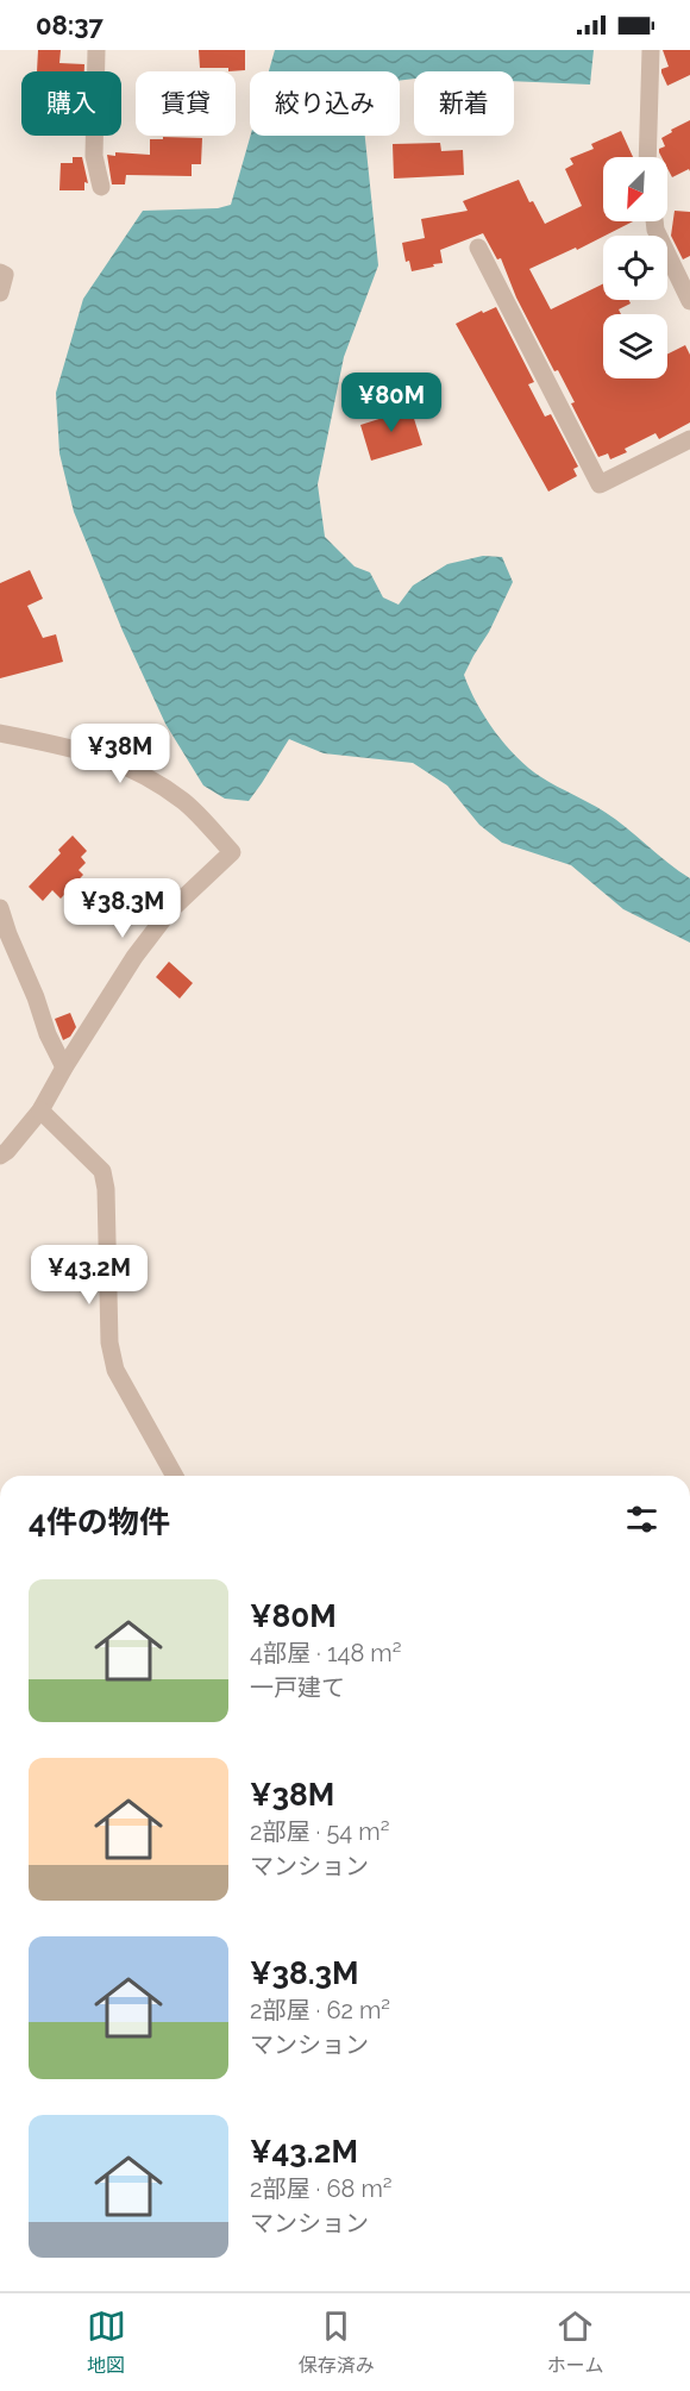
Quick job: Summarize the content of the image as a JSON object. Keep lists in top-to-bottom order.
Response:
{
  "north": "bottom left",
  "page": {
    "status": "08:37",
    "chip": [
      "購入",
      "賃貸",
      "絞り込み",
      "新着"
    ],
    "price": [
      "¥80M",
      "¥38M",
      "¥38.3M",
      "¥43.2M"
    ],
    "heading": "4件の物件",
    "list": [
      {
        "name": "¥80M",
        "note": "4部屋 · 148 m² · 一戸建て"
      },
      {
        "name": "¥38M",
        "note": "2部屋 · 54 m² · マンション"
      },
      {
        "name": "¥38.3M",
        "note": "2部屋 · 62 m² · マンション"
      },
      {
        "name": "¥43.2M",
        "note": "2部屋 · 68 m² · マンション"
      }
    ],
    "tabs": ["地図", "保存済み", "ホーム"]
  }
}
